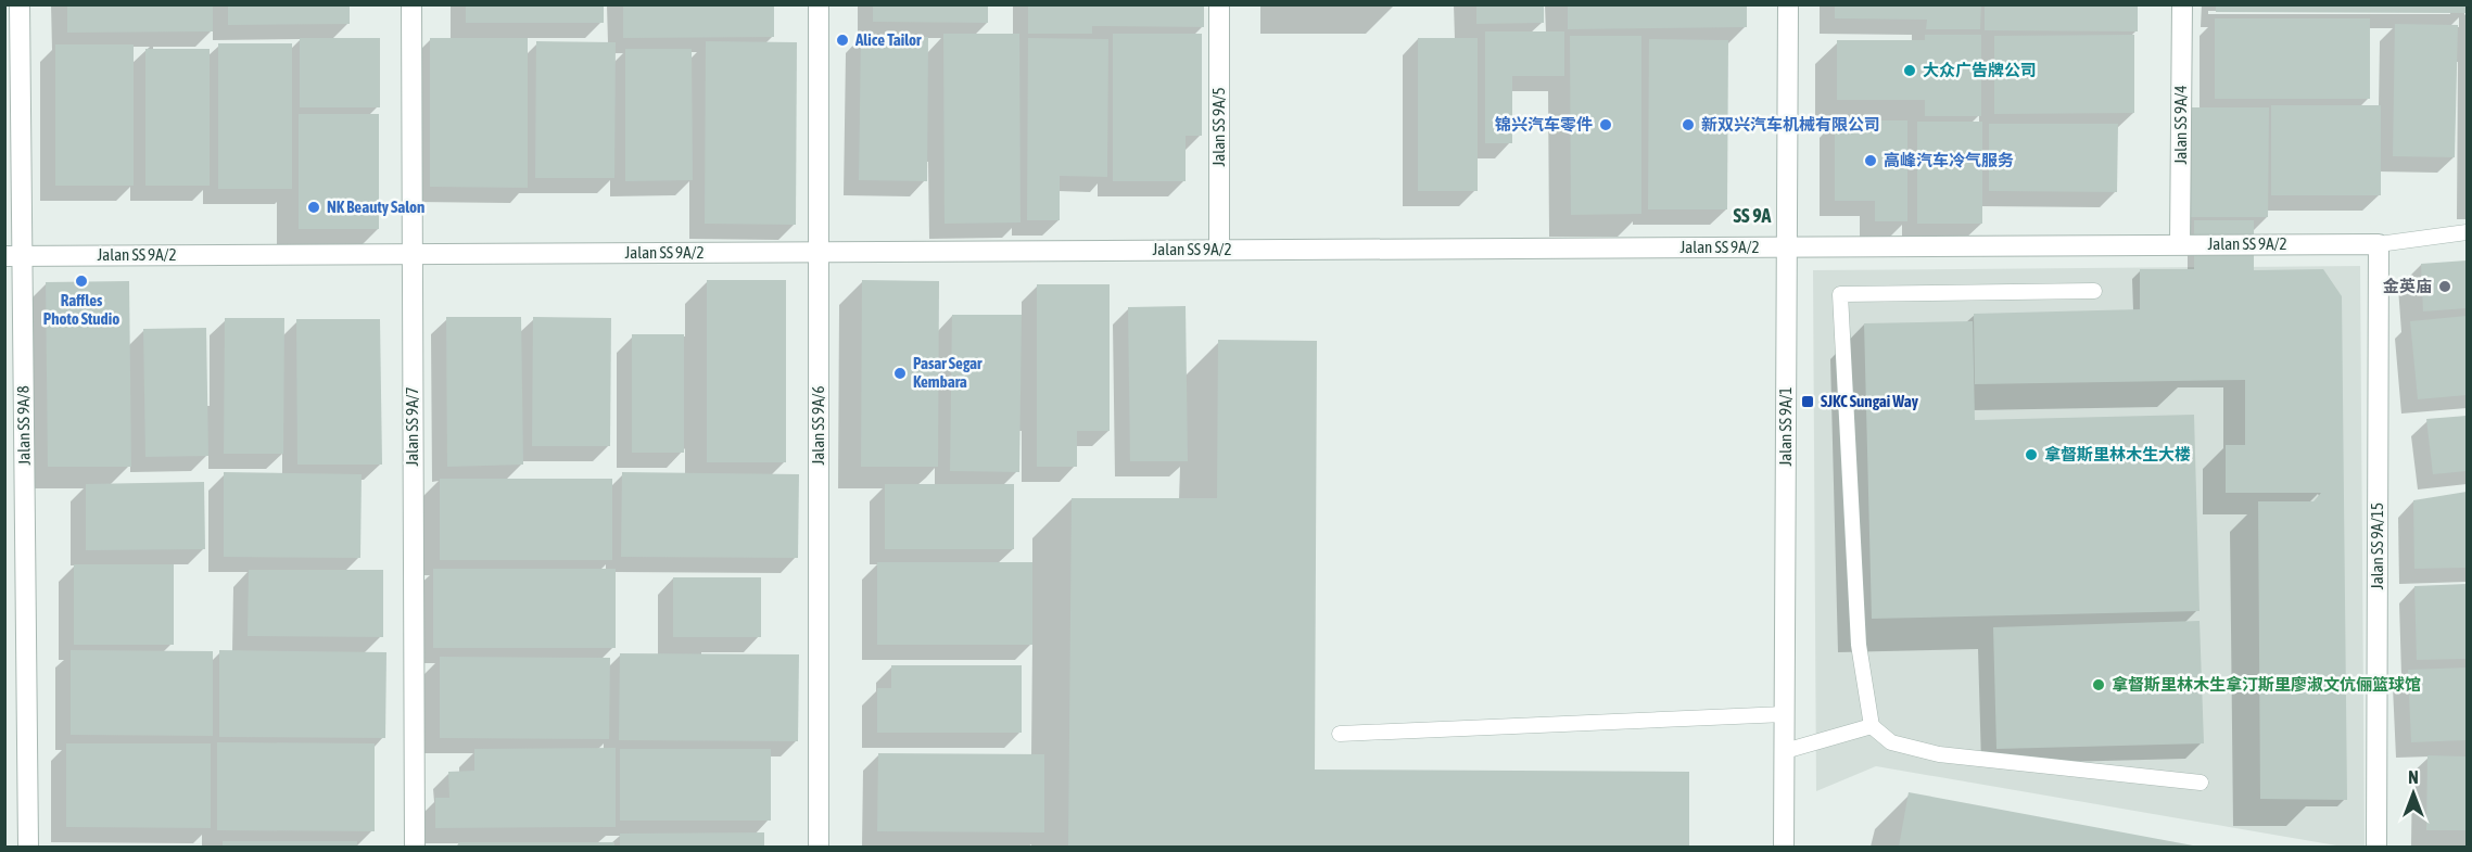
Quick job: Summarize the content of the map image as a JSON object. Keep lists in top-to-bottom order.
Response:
{
  "streets": {
    "street": [
      "Jalan SS 9A/4",
      "Jalan SS 9A/5",
      "Jalan SS 9A/2",
      "Jalan SS 9A/8",
      "Jalan SS 9A/6",
      "Jalan SS 9A/7",
      "Jalan SS 9A/1",
      "Jalan SS 9A/15"
    ]
  },
  "crossings": [
    ["Jalan SS 9A/4", "Jalan SS 9A/2"],
    ["Jalan SS 9A/5", "Jalan SS 9A/2"],
    ["Jalan SS 9A/2", "Jalan SS 9A/8"],
    ["Jalan SS 9A/2", "Jalan SS 9A/6"],
    ["Jalan SS 9A/2", "Jalan SS 9A/7"],
    ["Jalan SS 9A/2", "Jalan SS 9A/1"],
    ["Jalan SS 9A/2", "Jalan SS 9A/15"]
  ],
  "districts": ["SS 9A"],
  "places": {
    "other": [
      "Alice Tailor",
      "大众广告牌公司",
      "锦兴汽车零件",
      "新双兴汽车机械有限公司",
      "高峰汽车冷气服务",
      "NK Beauty Salon",
      "Raffles Photo Studio",
      "金英庙",
      "Pasar Segar Kembara",
      "拿督斯里林木生大楼",
      "拿督斯里林木生拿汀斯里廖淑文伉俪篮球馆"
    ],
    "transit": ["SJKC Sungai Way"]
  },
  "north": "top"
}
